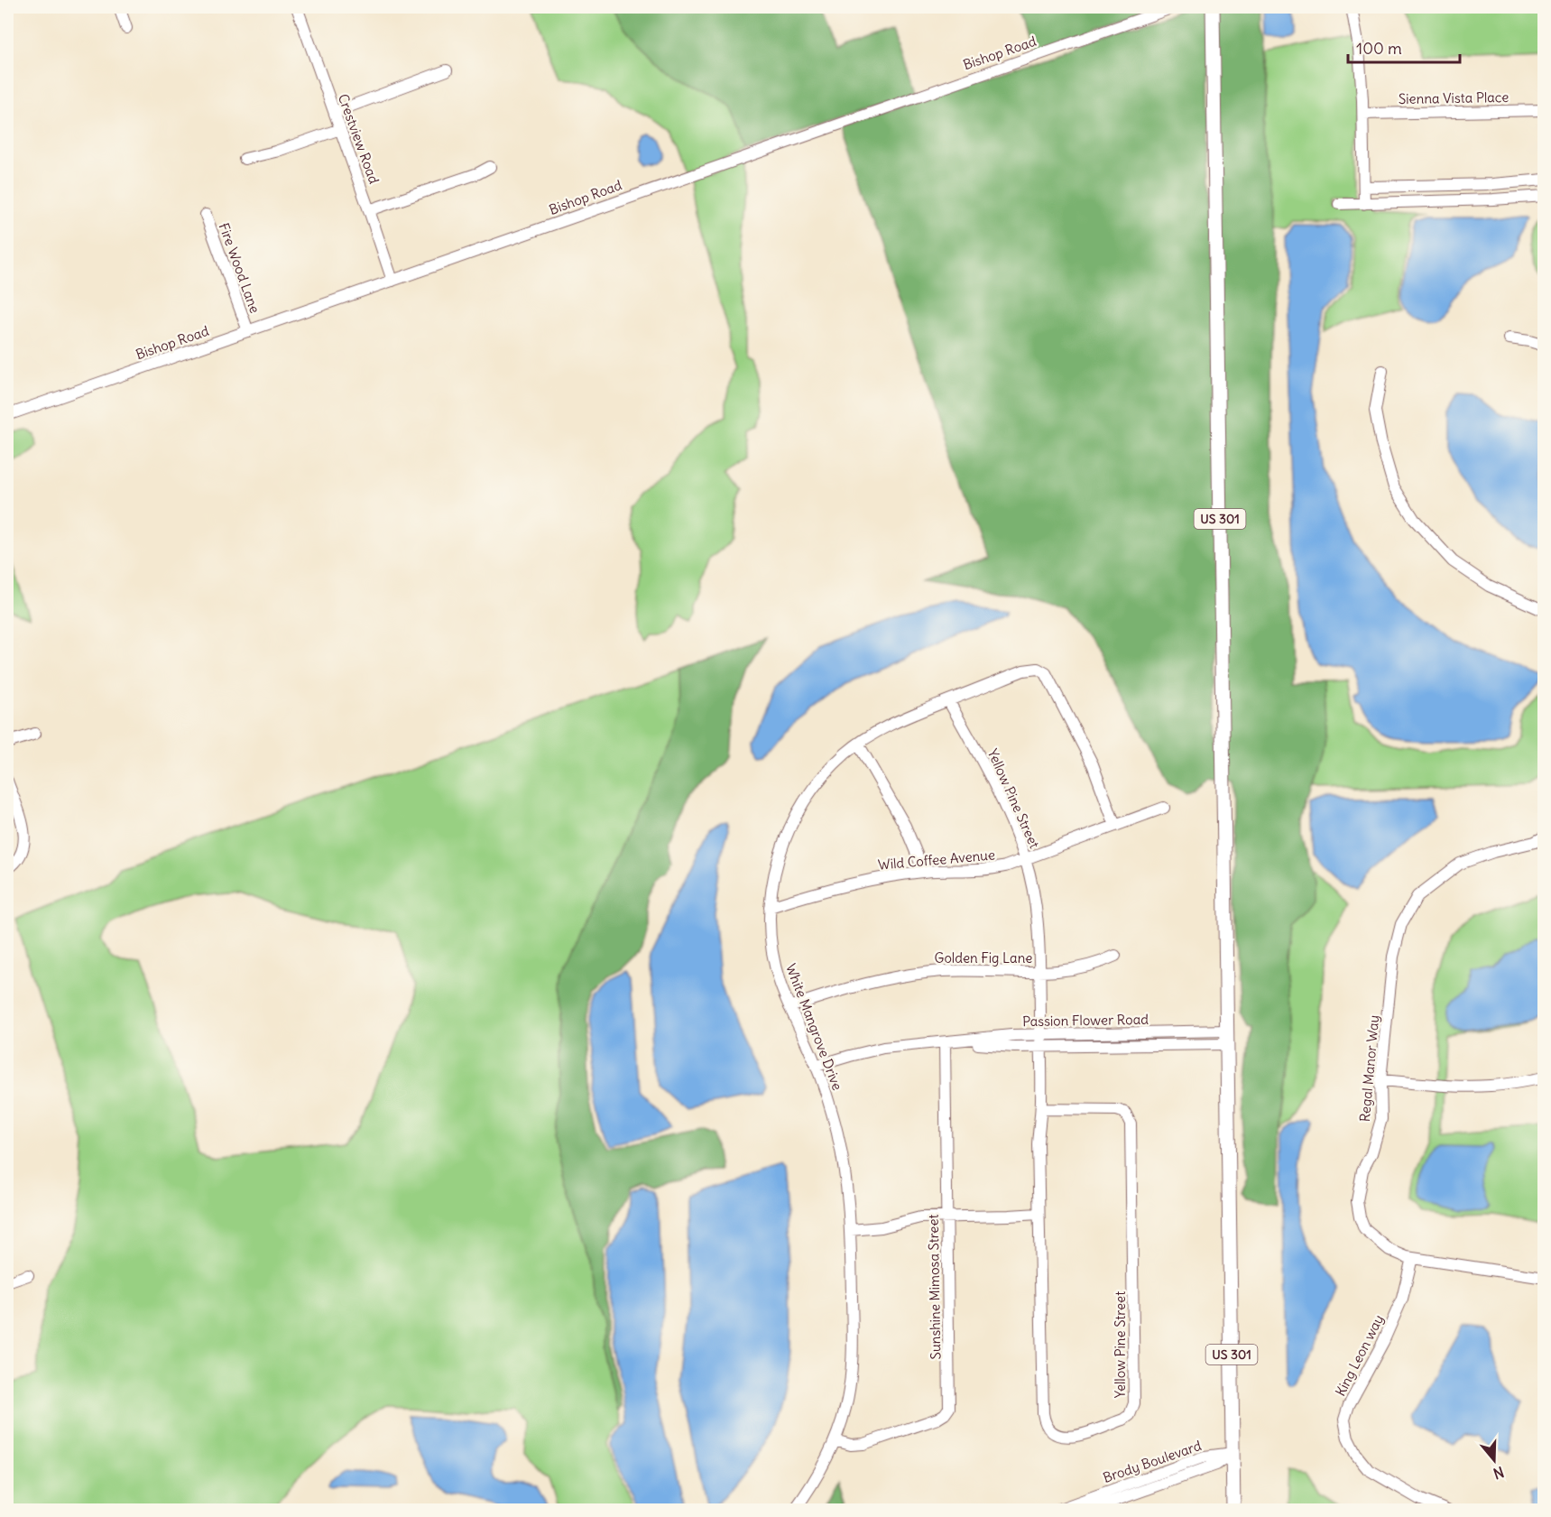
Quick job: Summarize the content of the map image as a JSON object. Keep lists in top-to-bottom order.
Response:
{
  "streets": {
    "main road": ["US 301"],
    "street": [
      "Bishop Road",
      "Sienna Vista Place",
      "Crestview Road",
      "Fire Wood Lane",
      "Yellow Pine Street",
      "Wild Coffee Avenue",
      "Golden Fig Lane",
      "Passion Flower Road",
      "White Mangrove Drive",
      "Regal Manor Way",
      "Sunshine Mimosa Street",
      "King Leon way",
      "Brody Boulevard"
    ]
  },
  "crossings": [
    ["Bishop Road", "Crestview Road"],
    ["Bishop Road", "Fire Wood Lane"],
    ["US 301", "Passion Flower Road"],
    ["US 301", "Brody Boulevard"],
    ["Yellow Pine Street", "Wild Coffee Avenue"],
    ["Yellow Pine Street", "Golden Fig Lane"],
    ["Yellow Pine Street", "Passion Flower Road"],
    ["Yellow Pine Street", "White Mangrove Drive"],
    ["Wild Coffee Avenue", "White Mangrove Drive"],
    ["Golden Fig Lane", "White Mangrove Drive"],
    ["Passion Flower Road", "White Mangrove Drive"],
    ["Passion Flower Road", "Sunshine Mimosa Street"],
    ["White Mangrove Drive", "Sunshine Mimosa Street"],
    ["Regal Manor Way", "King Leon way"]
  ],
  "scale_bar": "100 m",
  "north": "bottom"
}
